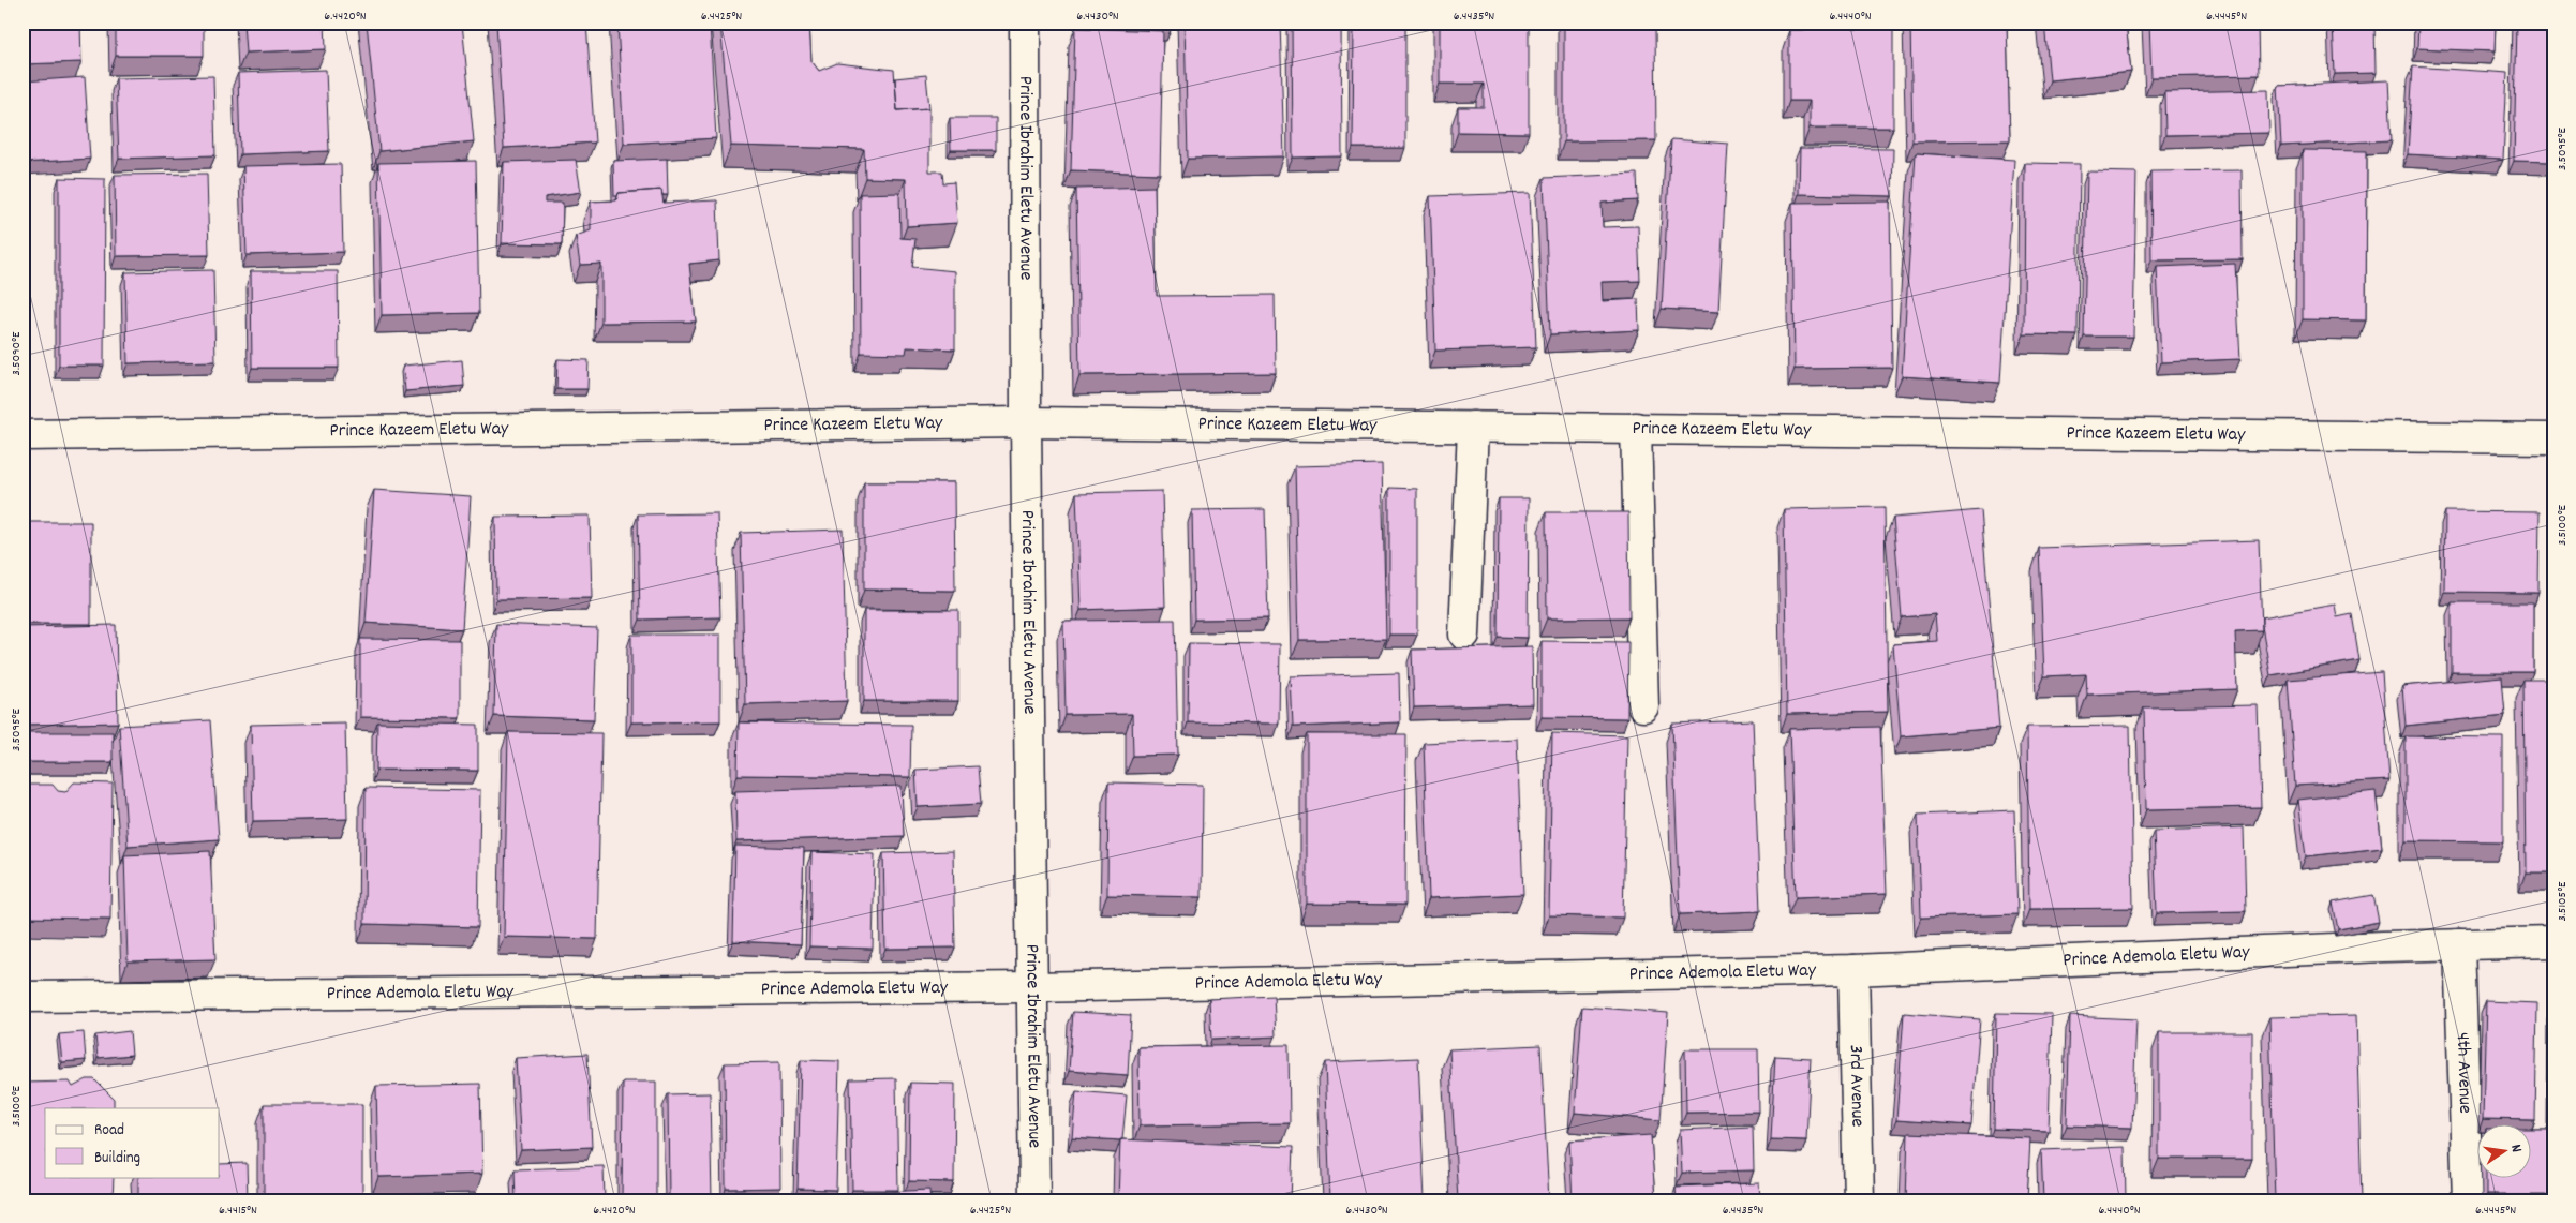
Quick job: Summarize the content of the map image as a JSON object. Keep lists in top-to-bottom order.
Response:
{
  "streets": {
    "street": [
      "Prince Ibrahim Eletu Avenue",
      "Prince Kazeem Eletu Way",
      "Prince Ademola Eletu Way",
      "4th Avenue",
      "3rd Avenue"
    ]
  },
  "crossings": [
    ["Prince Ibrahim Eletu Avenue", "Prince Kazeem Eletu Way"],
    ["Prince Ibrahim Eletu Avenue", "Prince Ademola Eletu Way"],
    ["Prince Ademola Eletu Way", "4th Avenue"],
    ["Prince Ademola Eletu Way", "3rd Avenue"]
  ],
  "legend": ["Road", "Building"],
  "north": "right",
  "coordinates": [
    "6.4420°N",
    "6.4425°N",
    "6.4430°N",
    "6.4435°N",
    "6.4440°N",
    "6.4445°N",
    "3.5095°E",
    "3.5090°E",
    "3.5100°E",
    "3.5105°E",
    "6.4415°N"
  ]
}
